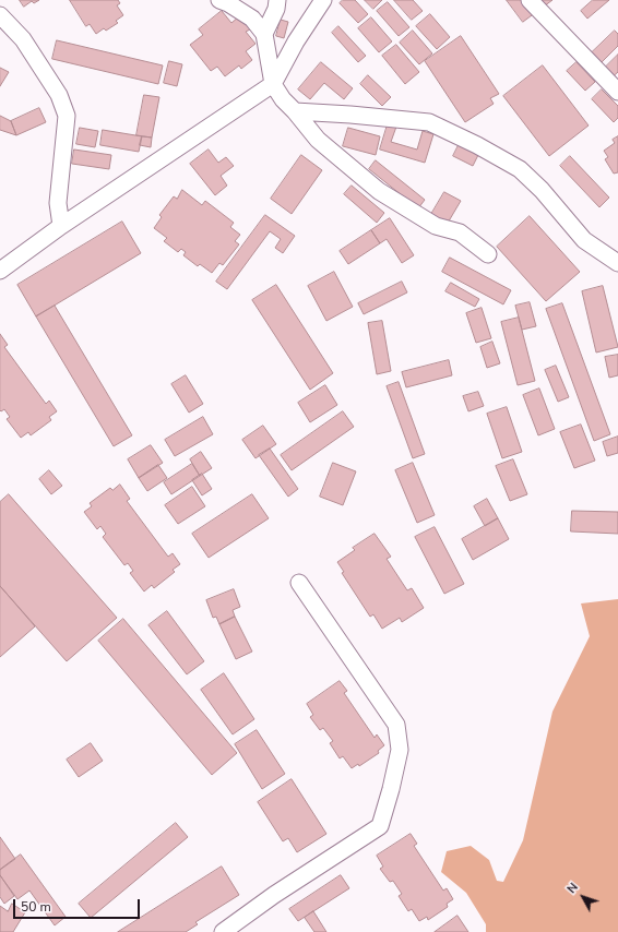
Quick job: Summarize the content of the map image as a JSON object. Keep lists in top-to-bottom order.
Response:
{
  "scale_bar": "50 m",
  "north": "top left"
}
